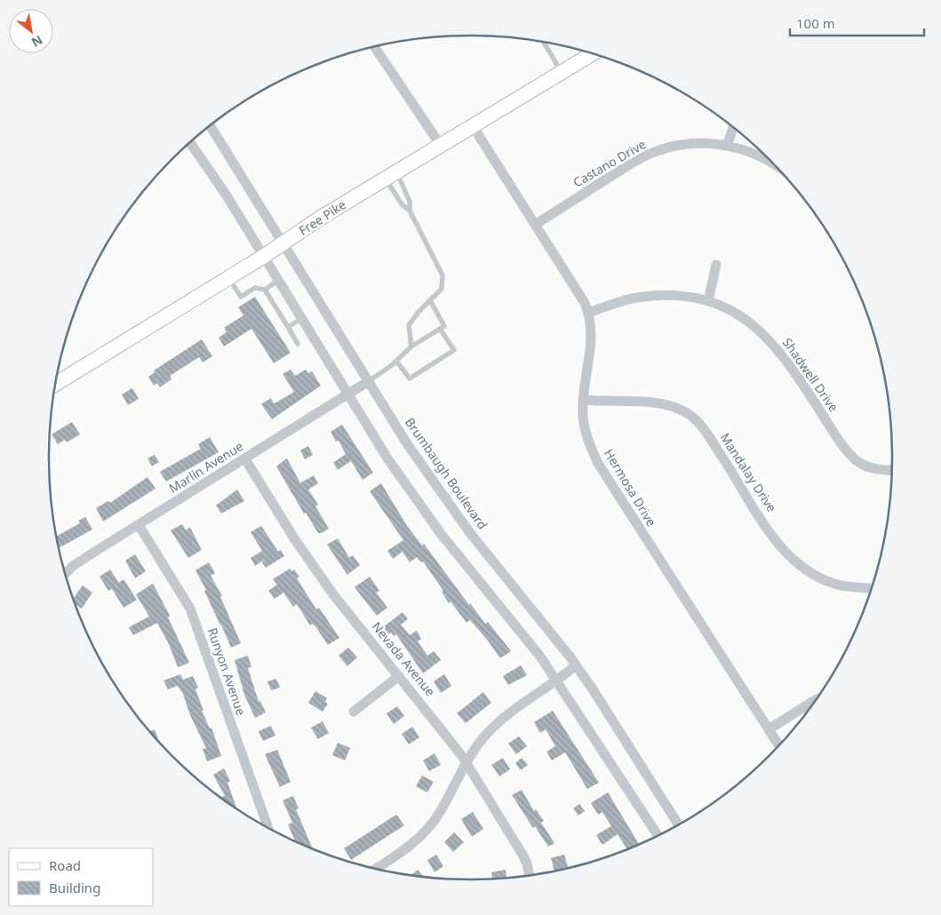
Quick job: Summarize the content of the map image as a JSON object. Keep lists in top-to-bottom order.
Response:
{
  "streets": {
    "main road": ["Free Pike"],
    "street": [
      "Castano Drive",
      "Shadwell Drive",
      "Marlin Avenue",
      "Mandalay Drive",
      "Brumbaugh Boulevard",
      "Hermosa Drive",
      "Nevada Avenue",
      "Runyon Avenue"
    ]
  },
  "crossings": [
    ["Castano Drive", "Hermosa Drive"],
    ["Free Pike", "Brumbaugh Boulevard"],
    ["Free Pike", "Hermosa Drive"],
    ["Shadwell Drive", "Hermosa Drive"],
    ["Marlin Avenue", "Brumbaugh Boulevard"],
    ["Marlin Avenue", "Nevada Avenue"],
    ["Marlin Avenue", "Runyon Avenue"],
    ["Mandalay Drive", "Hermosa Drive"]
  ],
  "legend": ["Road", "Building"],
  "scale_bar": "100 m",
  "north": "bottom right"
}
